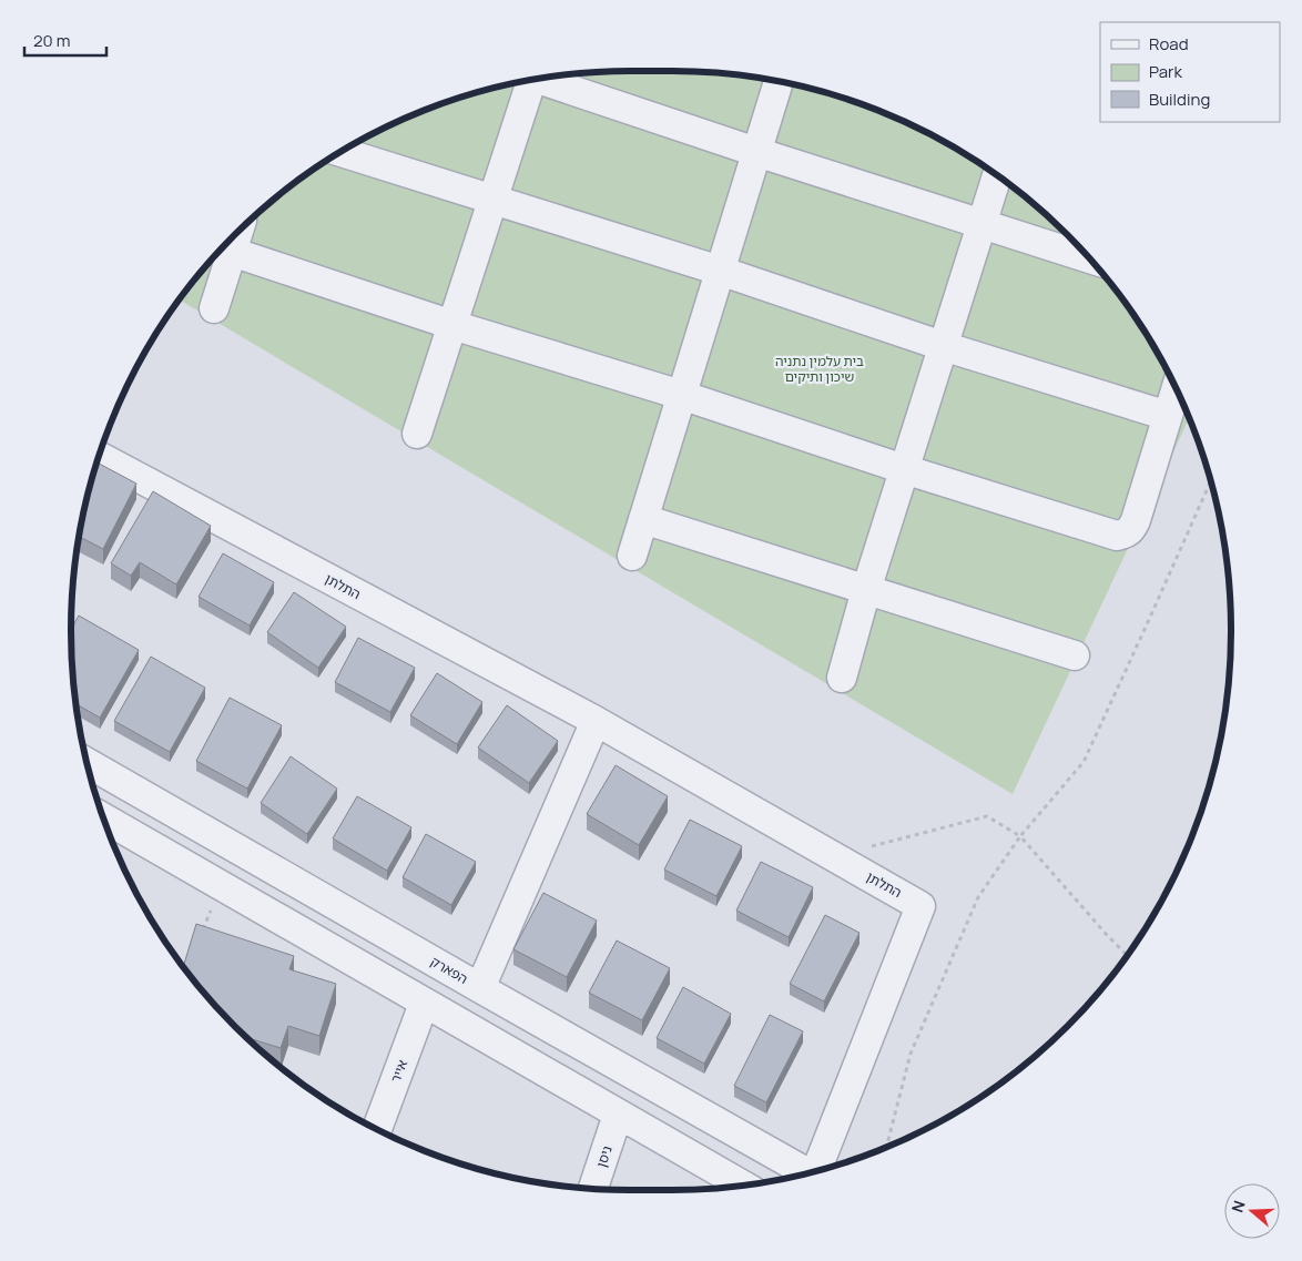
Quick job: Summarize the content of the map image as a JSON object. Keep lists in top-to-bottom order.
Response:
{
  "streets": {
    "street": [
      "התלתן",
      "הפארק",
      "אייר",
      "ניסן"
    ]
  },
  "parks": ["בית עלמין נתניה שיכון ותיקים"],
  "legend": ["Road", "Park", "Building"],
  "scale_bar": "20 m",
  "north": "left"
}
